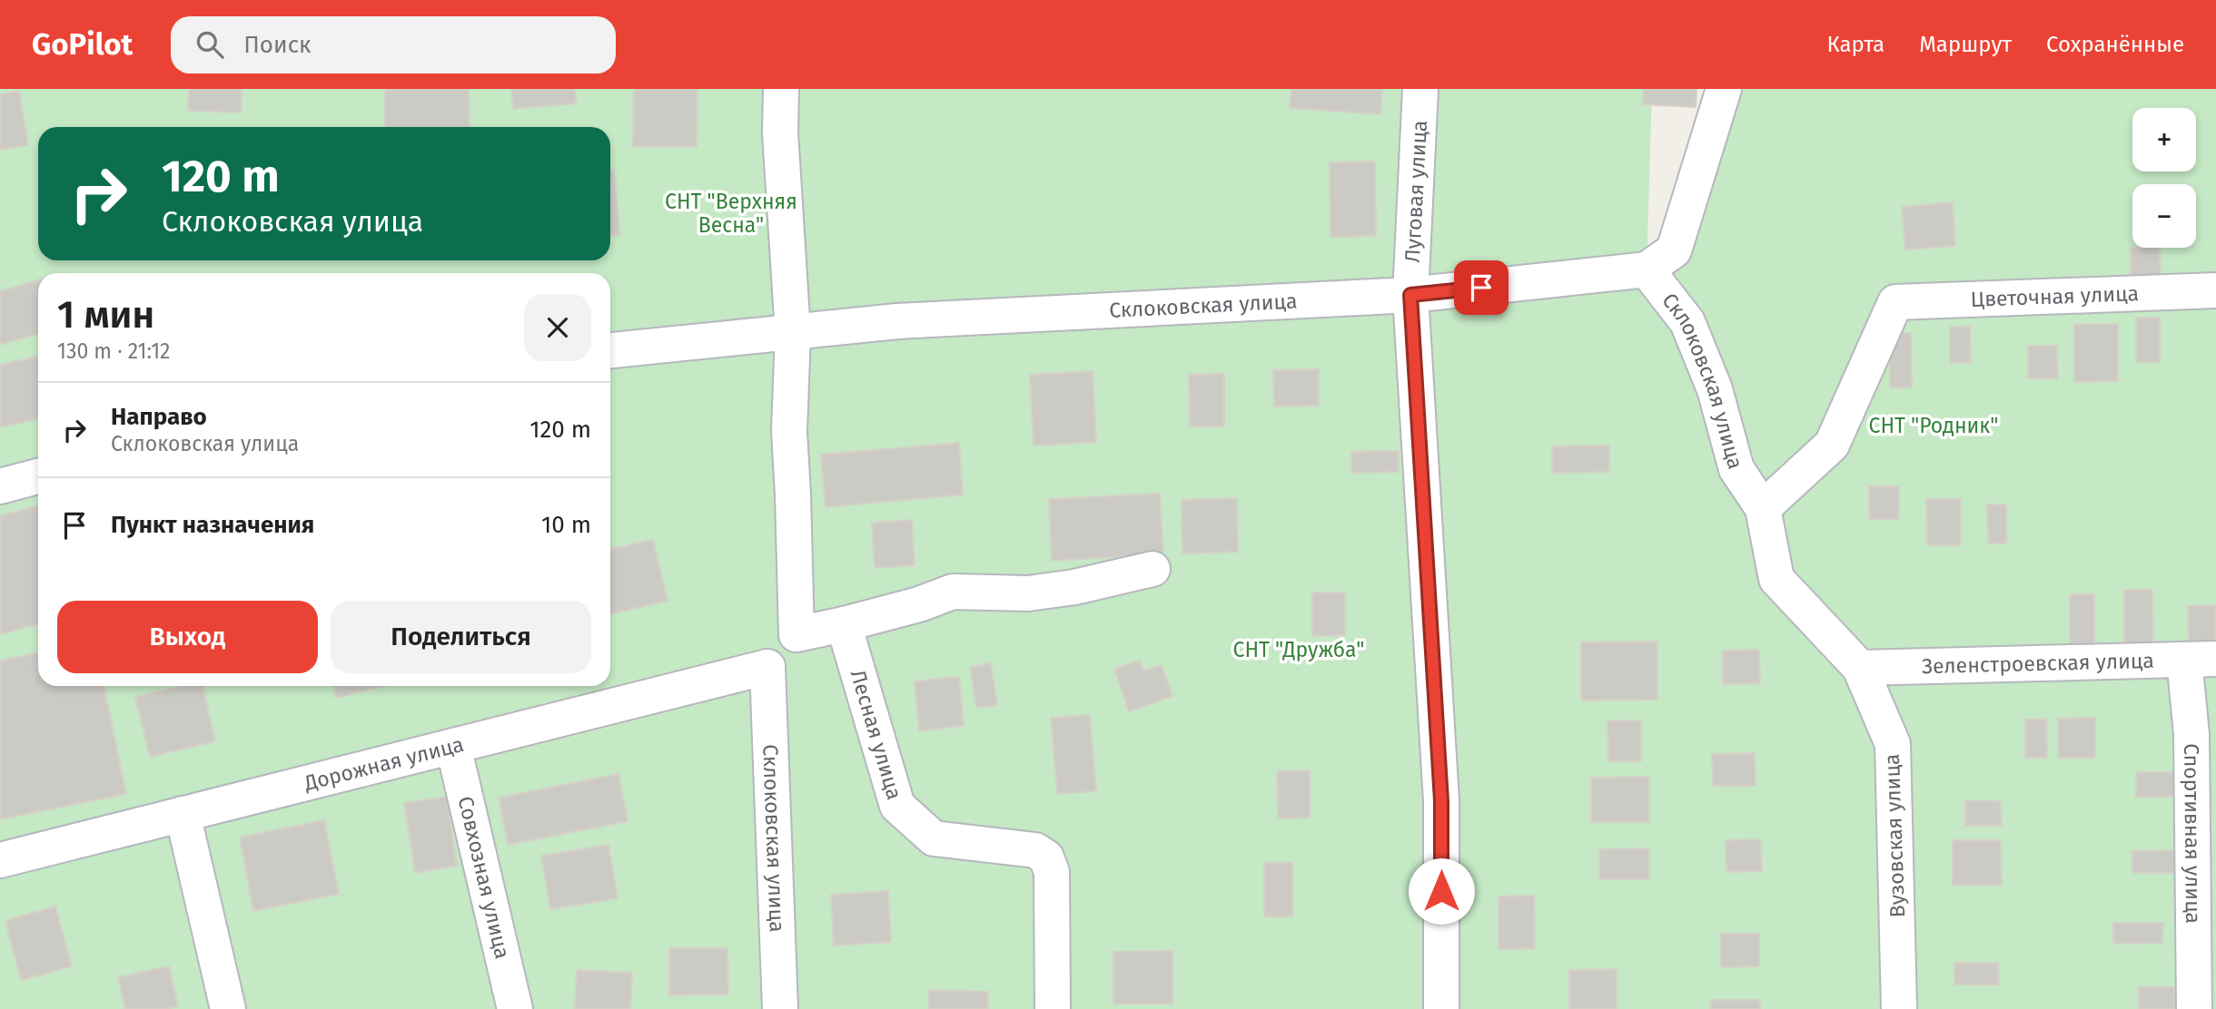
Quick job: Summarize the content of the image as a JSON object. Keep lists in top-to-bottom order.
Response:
{
  "streets": {
    "street": [
      "Луговая улица",
      "Цветочная улица",
      "Склоковская улица",
      "Зеленстроевская улица",
      "Лесная улица",
      "Дорожная улица",
      "Спортивная улица",
      "Вузовская улица",
      "Совхозная улица"
    ]
  },
  "crossings": [
    ["Луговая улица", "Склоковская улица"],
    ["Цветочная улица", "Склоковская улица"],
    ["Цветочная улица", "Вузовская улица"],
    ["Склоковская улица", "Дорожная улица"],
    ["Склоковская улица", "Вузовская улица"],
    ["Зеленстроевская улица", "Спортивная улица"],
    ["Зеленстроевская улица", "Вузовская улица"],
    ["Дорожная улица", "Совхозная улица"]
  ],
  "parks": ["СНТ \"Верхняя Весна\"", "СНТ \"Родник\"", "СНТ \"Дружба\""],
  "page": {
    "header": "GoPilot",
    "search": "Поиск",
    "nav": ["Карта", "Маршрут", "Сохранённые"],
    "map_buttons": ["+", "−"],
    "turn": ["120 m", "Склоковская улица"],
    "heading": ["1 мин", "130 m · 21:12"],
    "list": [
      {
        "name": "Направо",
        "note": "Склоковская улица",
        "value": "120 m"
      },
      {
        "name": "Пункт назначения",
        "value": "10 m"
      }
    ],
    "buttons": ["Выход", "Поделиться"]
  }
}
